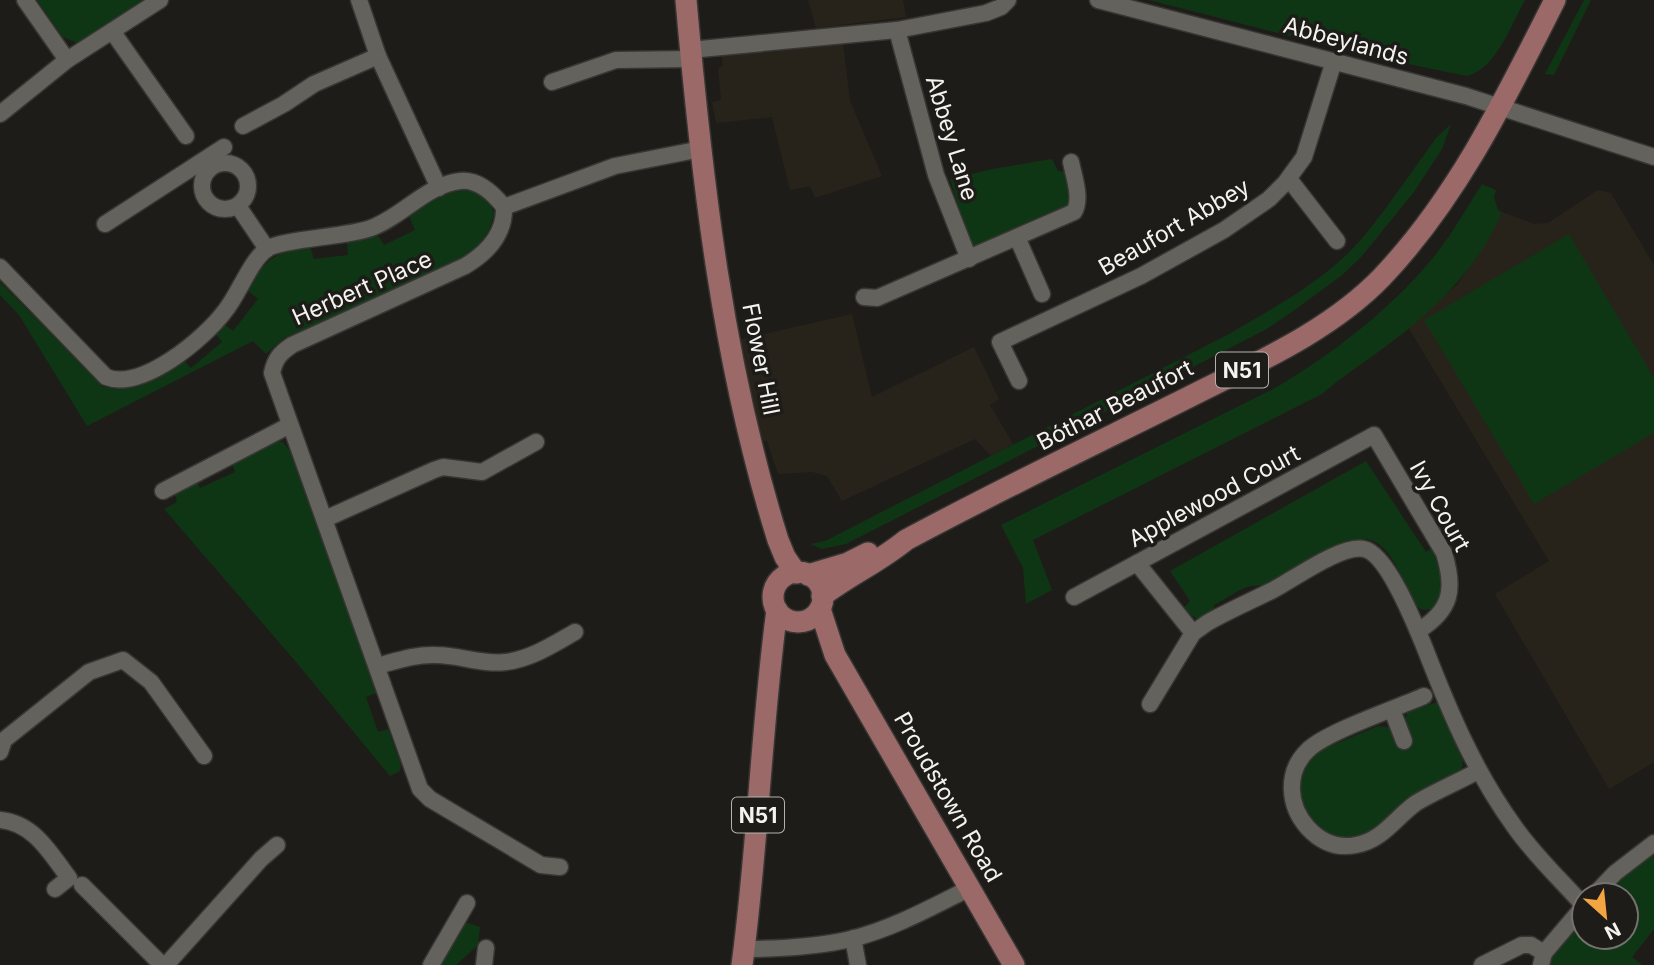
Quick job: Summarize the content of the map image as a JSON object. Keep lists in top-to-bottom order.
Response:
{
  "streets": {
    "main road": [
      "Flower Hill",
      "N51",
      "Bóthar Beaufort",
      "Proudstown Road"
    ],
    "street": [
      "Abbeylands",
      "Abbey Lane",
      "Beaufort Abbey",
      "Herbert Place",
      "Applewood Court",
      "Ivy Court"
    ]
  },
  "crossings": [
    ["Abbeylands", "Beaufort Abbey"],
    ["Abbeylands", "Bóthar Beaufort"],
    ["Flower Hill", "N51"],
    ["Flower Hill", "Bóthar Beaufort"],
    ["Flower Hill", "Proudstown Road"],
    ["N51", "Bóthar Beaufort"],
    ["N51", "Proudstown Road"],
    ["Bóthar Beaufort", "Proudstown Road"],
    ["Applewood Court", "Ivy Court"]
  ],
  "north": "bottom right"
}
